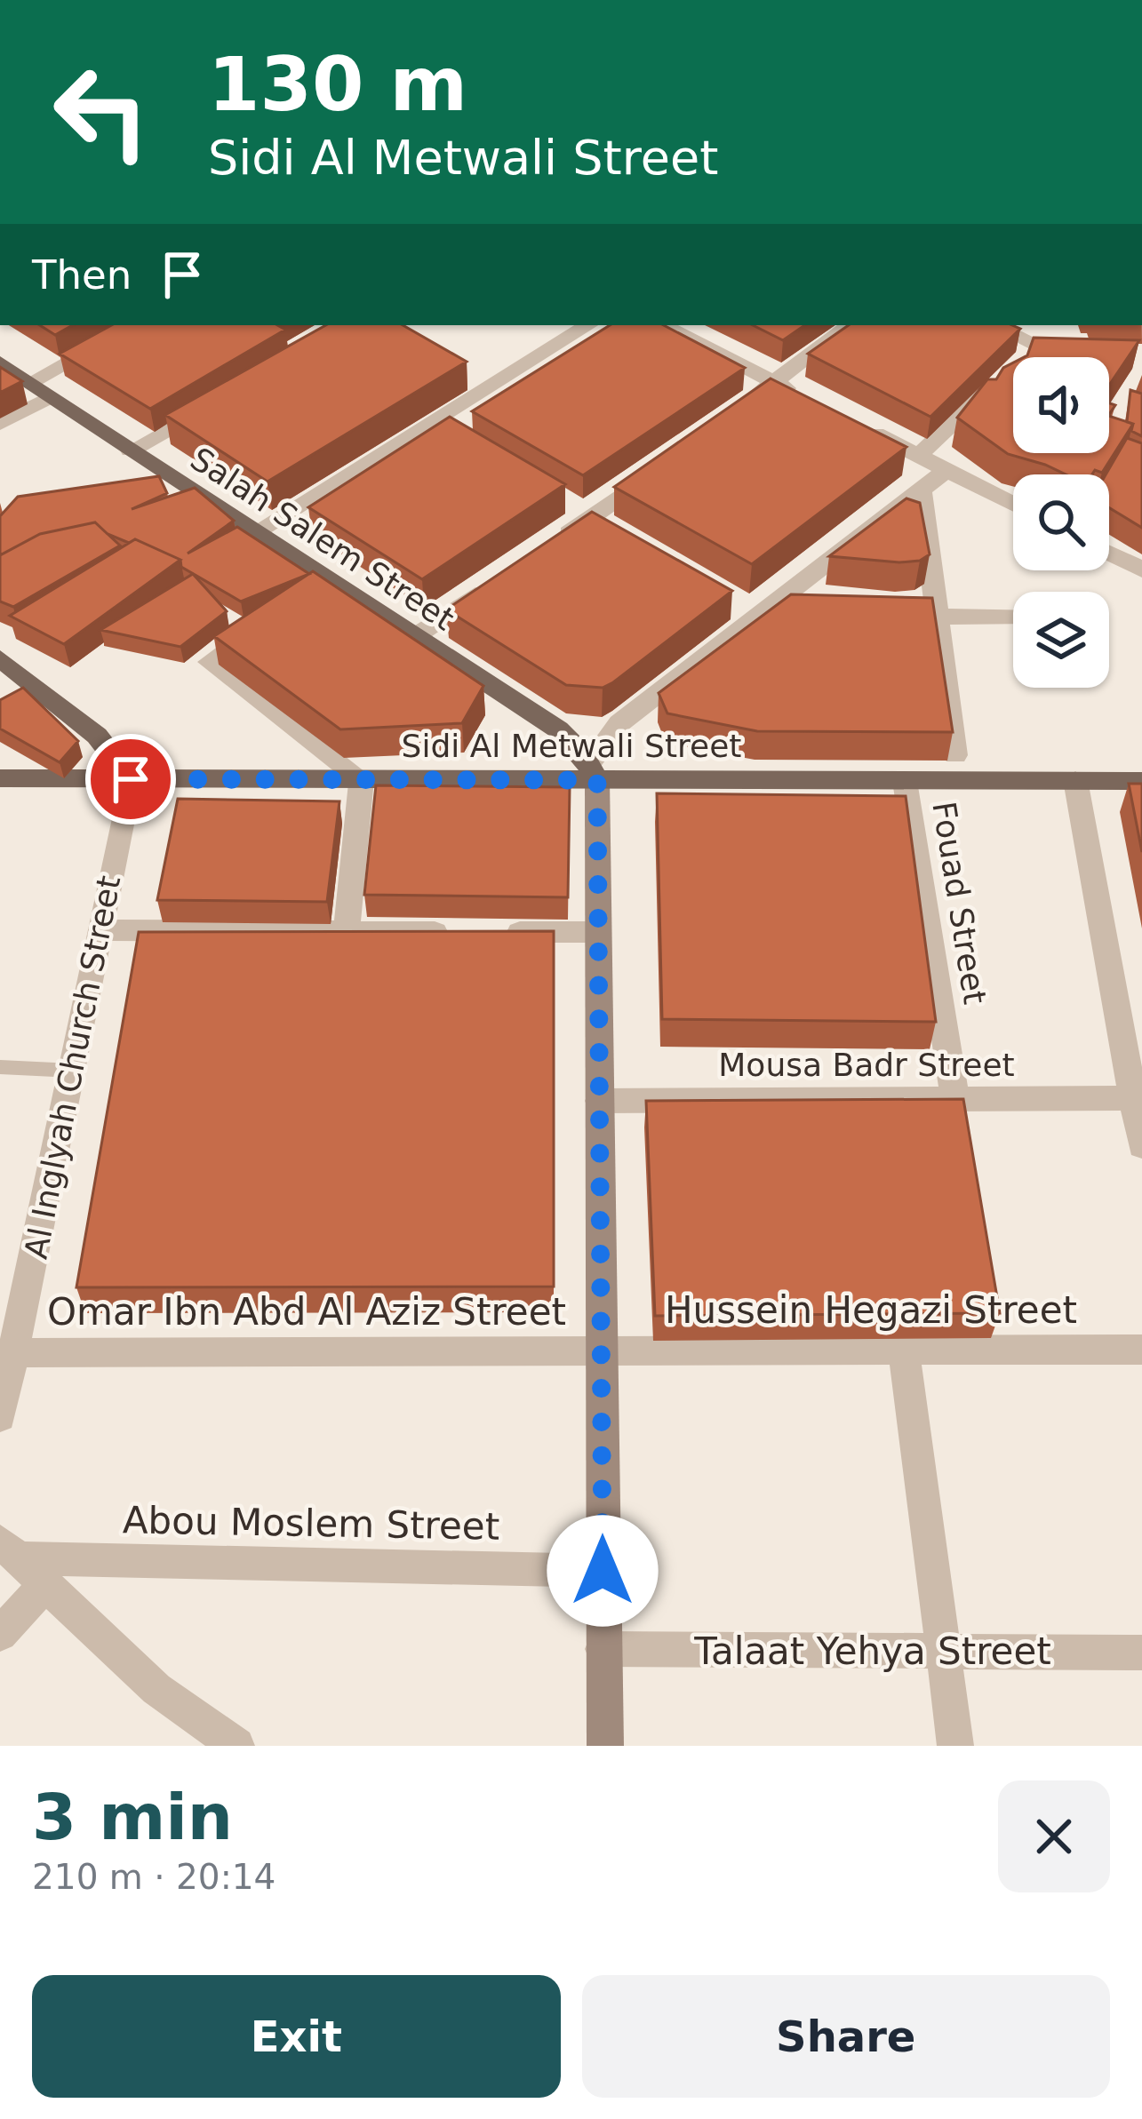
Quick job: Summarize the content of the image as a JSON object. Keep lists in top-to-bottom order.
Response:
{
  "streets": {
    "main road": ["Salah Salem Street", "Sidi Al Metwali Street"],
    "street": [
      "Fouad Street",
      "Mousa Badr Street",
      "Al Inglyah Church Street",
      "Hussein Hegazi Street",
      "Omar Ibn Abd Al Aziz Street",
      "Abou Moslem Street",
      "Talaat Yehya Street"
    ]
  },
  "crossings": [
    ["Salah Salem Street", "Sidi Al Metwali Street"],
    ["Sidi Al Metwali Street", "Fouad Street"],
    ["Sidi Al Metwali Street", "Al Inglyah Church Street"],
    ["Fouad Street", "Mousa Badr Street"],
    ["Al Inglyah Church Street", "Omar Ibn Abd Al Aziz Street"],
    ["Hussein Hegazi Street", "Omar Ibn Abd Al Aziz Street"]
  ],
  "page": {
    "turn": ["130 m", "Sidi Al Metwali Street"],
    "then": "Then",
    "heading": ["3 min", "210 m · 20:14"],
    "buttons": ["Exit", "Share"]
  }
}
